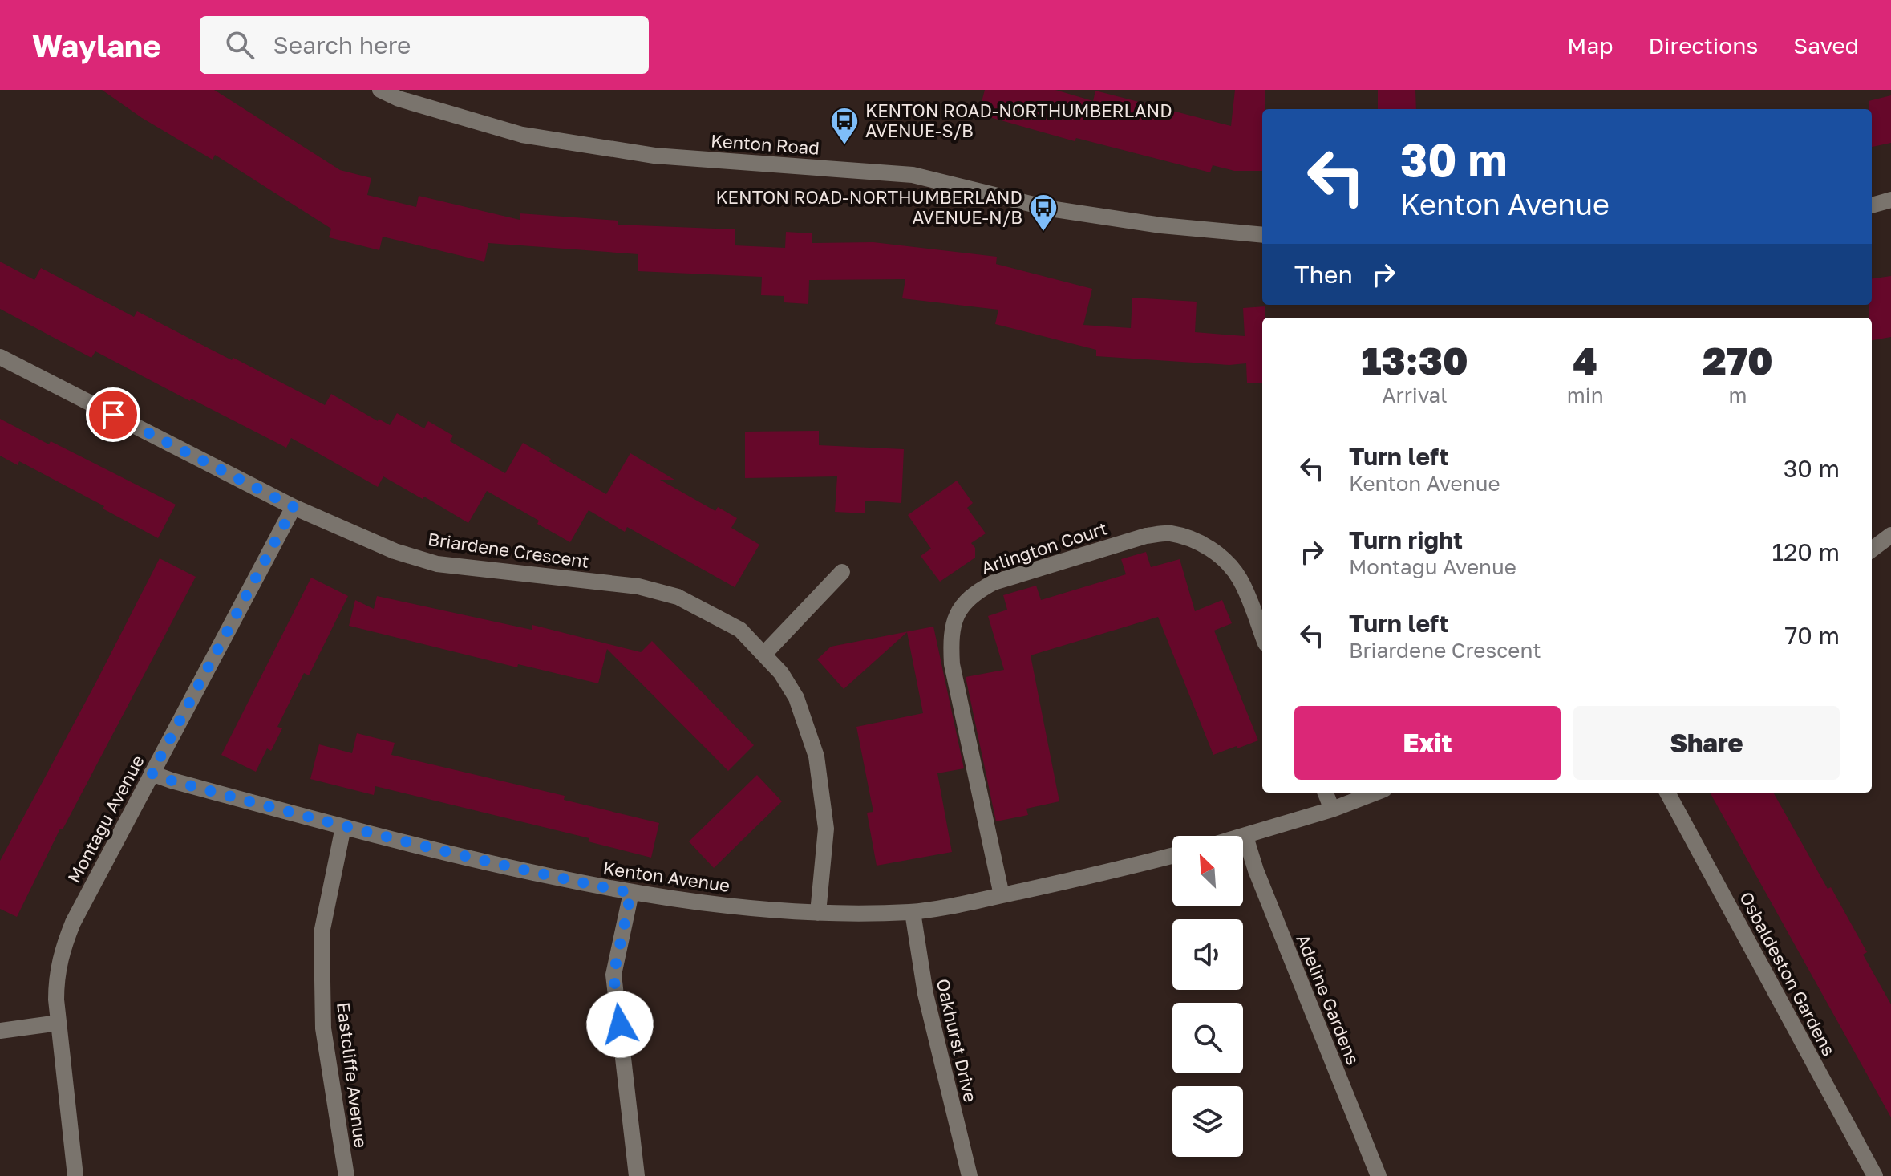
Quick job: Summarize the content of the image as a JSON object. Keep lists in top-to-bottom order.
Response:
{
  "streets": {
    "street": [
      "Kenton Road",
      "Arlington Court",
      "Briardene Crescent",
      "Montagu Avenue",
      "Kenton Avenue",
      "Osbaldeston Gardens",
      "Adeline Gardens",
      "Oakhurst Drive",
      "Eastcliffe Avenue"
    ]
  },
  "crossings": [
    ["Arlington Court", "Kenton Avenue"],
    ["Briardene Crescent", "Montagu Avenue"],
    ["Briardene Crescent", "Kenton Avenue"],
    ["Montagu Avenue", "Kenton Avenue"],
    ["Kenton Avenue", "Oakhurst Drive"],
    ["Kenton Avenue", "Eastcliffe Avenue"]
  ],
  "places": {
    "bus stop": ["KENTON ROAD-NORTHUMBERLAND AVENUE-S/B", "KENTON ROAD-NORTHUMBERLAND AVENUE-N/B"]
  },
  "north": "top left",
  "page": {
    "header": "Waylane",
    "search": "Search here",
    "nav": ["Map", "Directions", "Saved"],
    "turn": ["30 m", "Kenton Avenue"],
    "then": "Then",
    "eta": [
      "13:30",
      "Arrival",
      "4",
      "min",
      "270",
      "m"
    ],
    "list": [
      {
        "name": "Turn left",
        "note": "Kenton Avenue",
        "value": "30 m"
      },
      {
        "name": "Turn right",
        "note": "Montagu Avenue",
        "value": "120 m"
      },
      {
        "name": "Turn left",
        "note": "Briardene Crescent",
        "value": "70 m"
      }
    ],
    "buttons": ["Exit", "Share"]
  }
}
